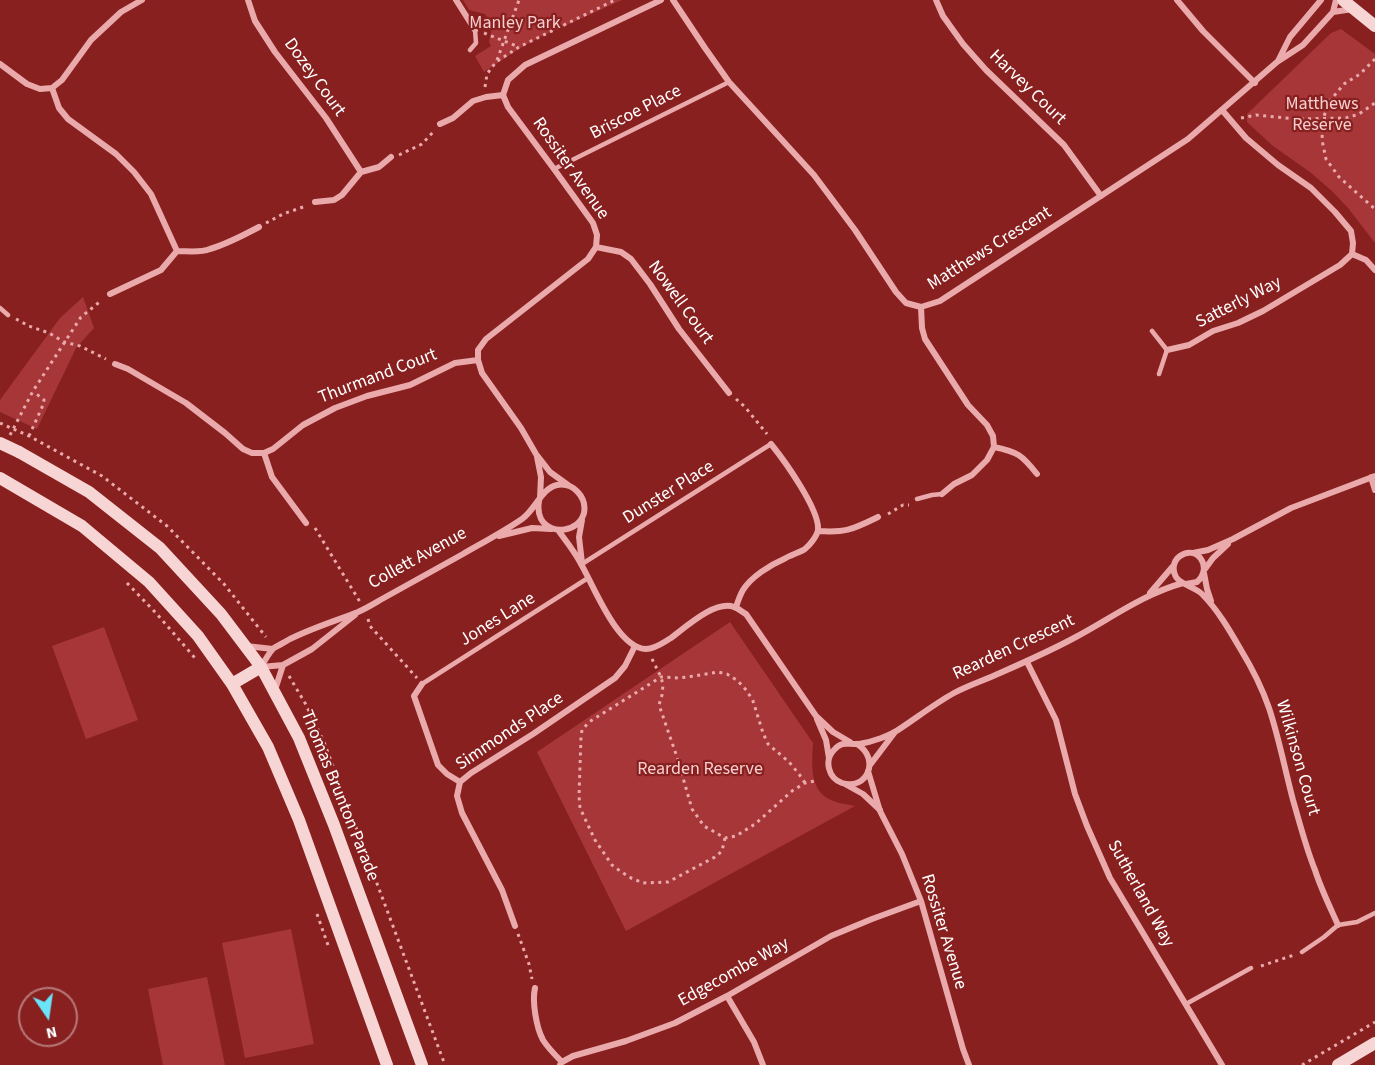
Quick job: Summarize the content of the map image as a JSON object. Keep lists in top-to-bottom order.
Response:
{
  "streets": {
    "street": [
      "Dozey Court",
      "Harvey Court",
      "Rossiter Avenue",
      "Matthews Crescent",
      "Nowell Court",
      "Satterly Way",
      "Thurmand Court",
      "Collett Avenue",
      "Rearden Crescent",
      "Simmonds Place",
      "Wilkinson Court",
      "Thomas Brunton Parade",
      "Sutherland Way",
      "Edgecombe Way"
    ],
    "lane": ["Briscoe Place", "Dunster Place", "Jones Lane"]
  },
  "crossings": [
    ["Harvey Court", "Matthews Crescent"],
    ["Briscoe Place", "Rossiter Avenue"],
    ["Briscoe Place", "Matthews Crescent"],
    ["Rossiter Avenue", "Nowell Court"],
    ["Rossiter Avenue", "Thurmand Court"],
    ["Rossiter Avenue", "Rearden Crescent"],
    ["Rossiter Avenue", "Edgecombe Way"],
    ["Collett Avenue", "Thomas Brunton Parade"],
    ["Rearden Crescent", "Wilkinson Court"],
    ["Rearden Crescent", "Sutherland Way"]
  ],
  "parks": ["Manley Park", "Matthews Reserve", "Rearden Reserve"],
  "north": "bottom"
}
